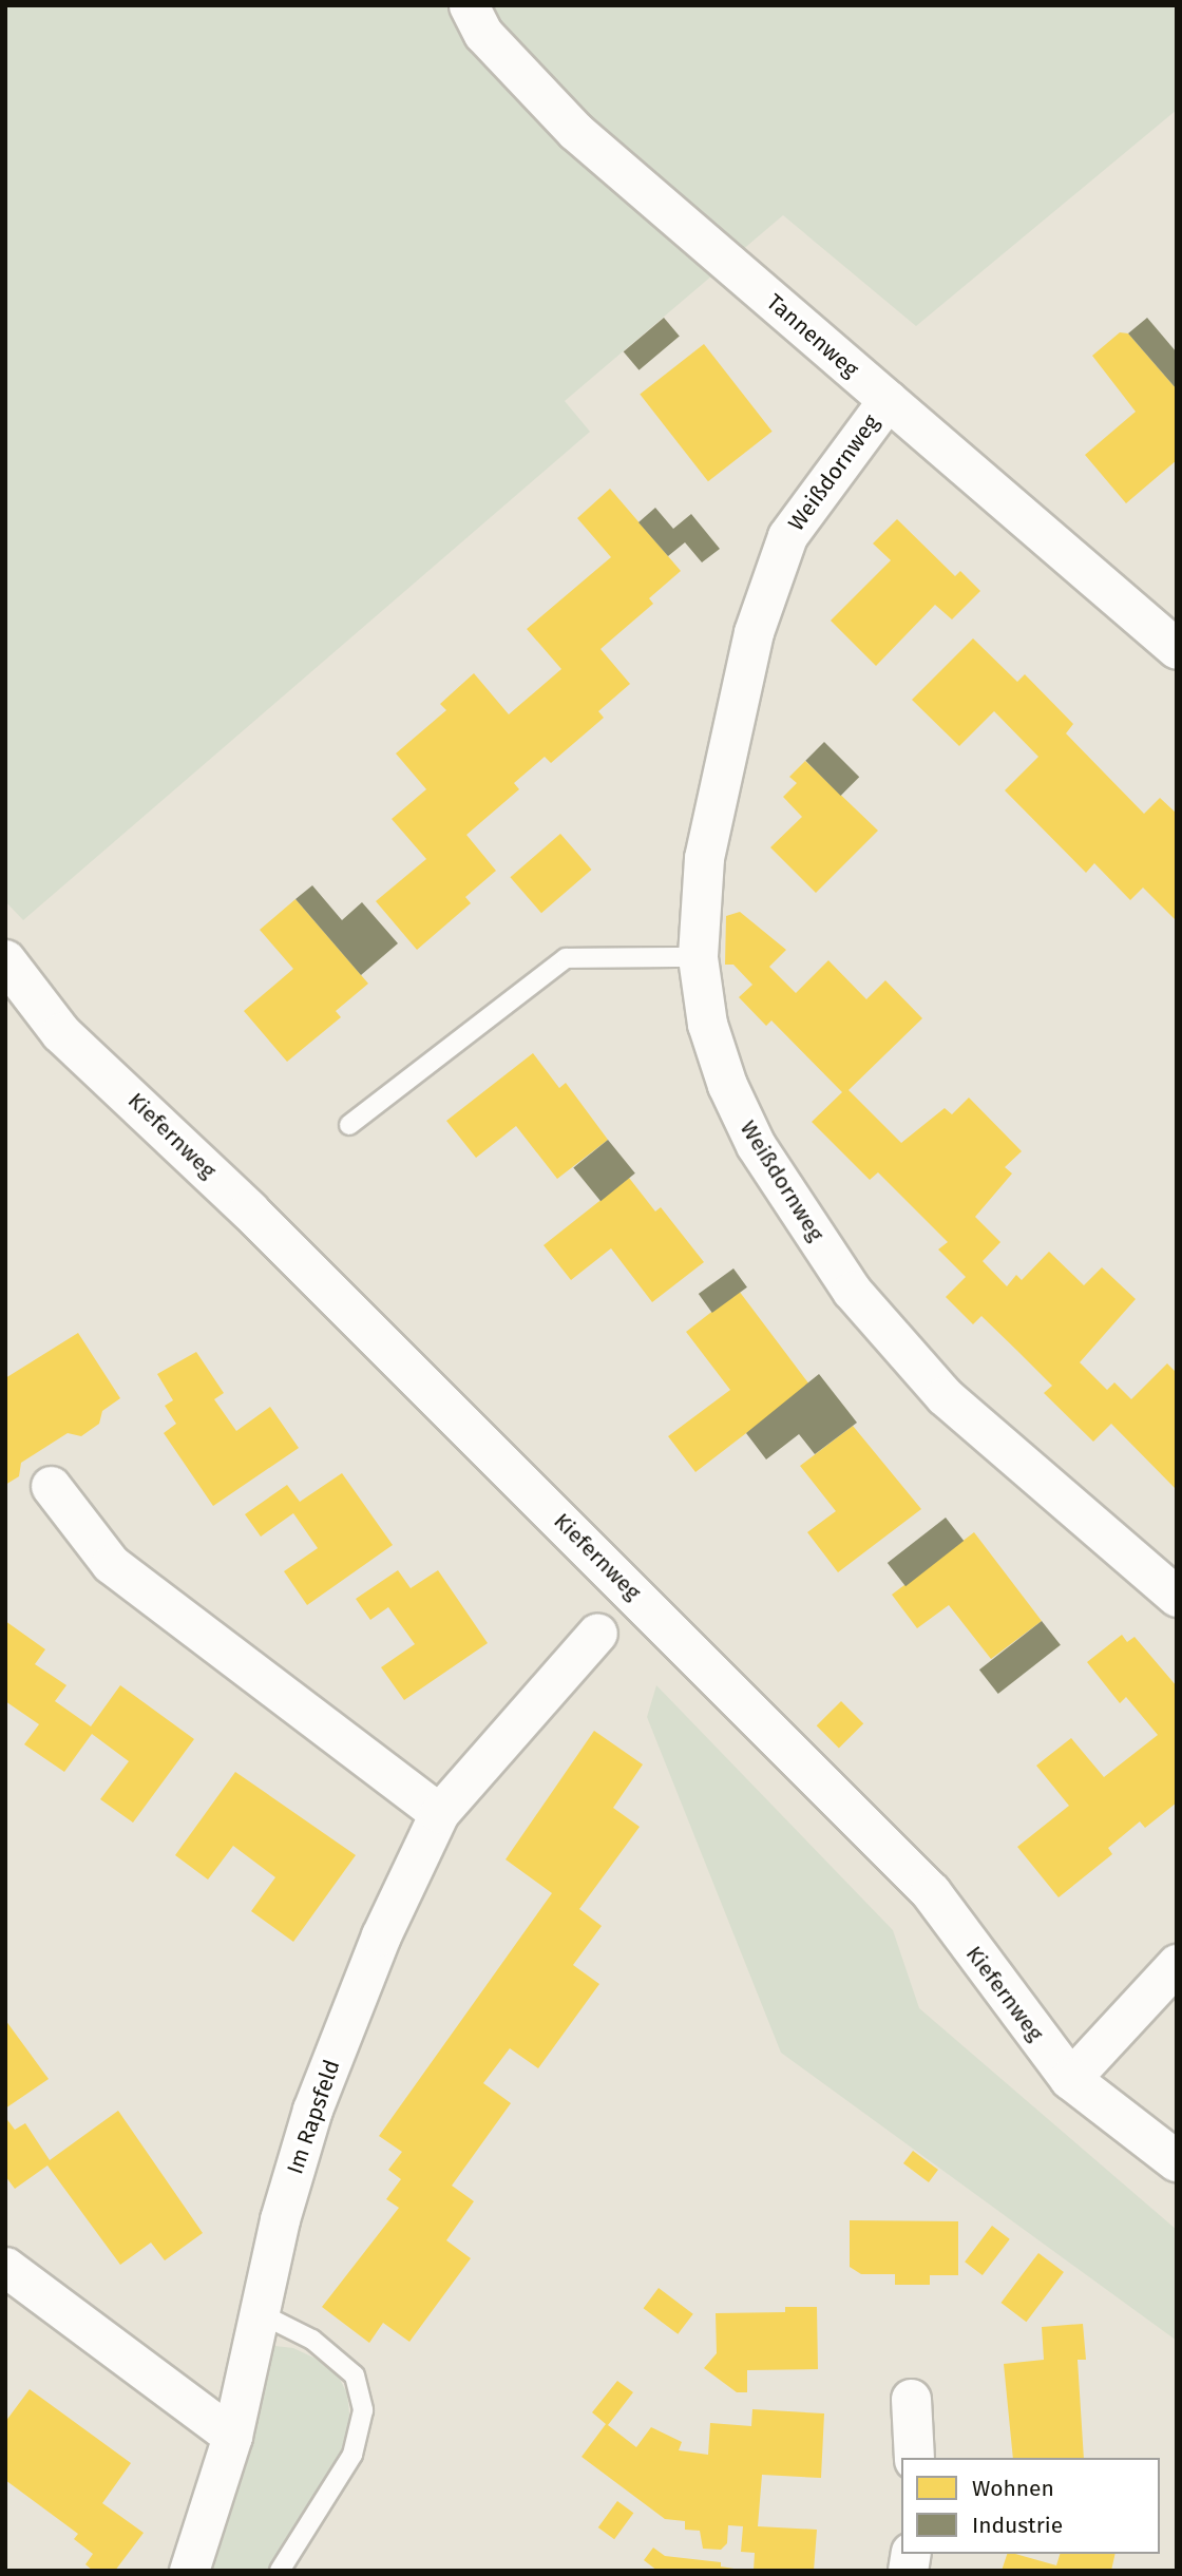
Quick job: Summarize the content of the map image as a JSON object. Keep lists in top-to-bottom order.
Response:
{
  "streets": {
    "street": [
      "Tannenweg",
      "Weißdornweg",
      "Kiefernweg",
      "Im Rapsfeld"
    ]
  },
  "crossings": [
    ["Tannenweg", "Weißdornweg"]
  ],
  "legend": ["Wohnen", "Industrie"]
}
